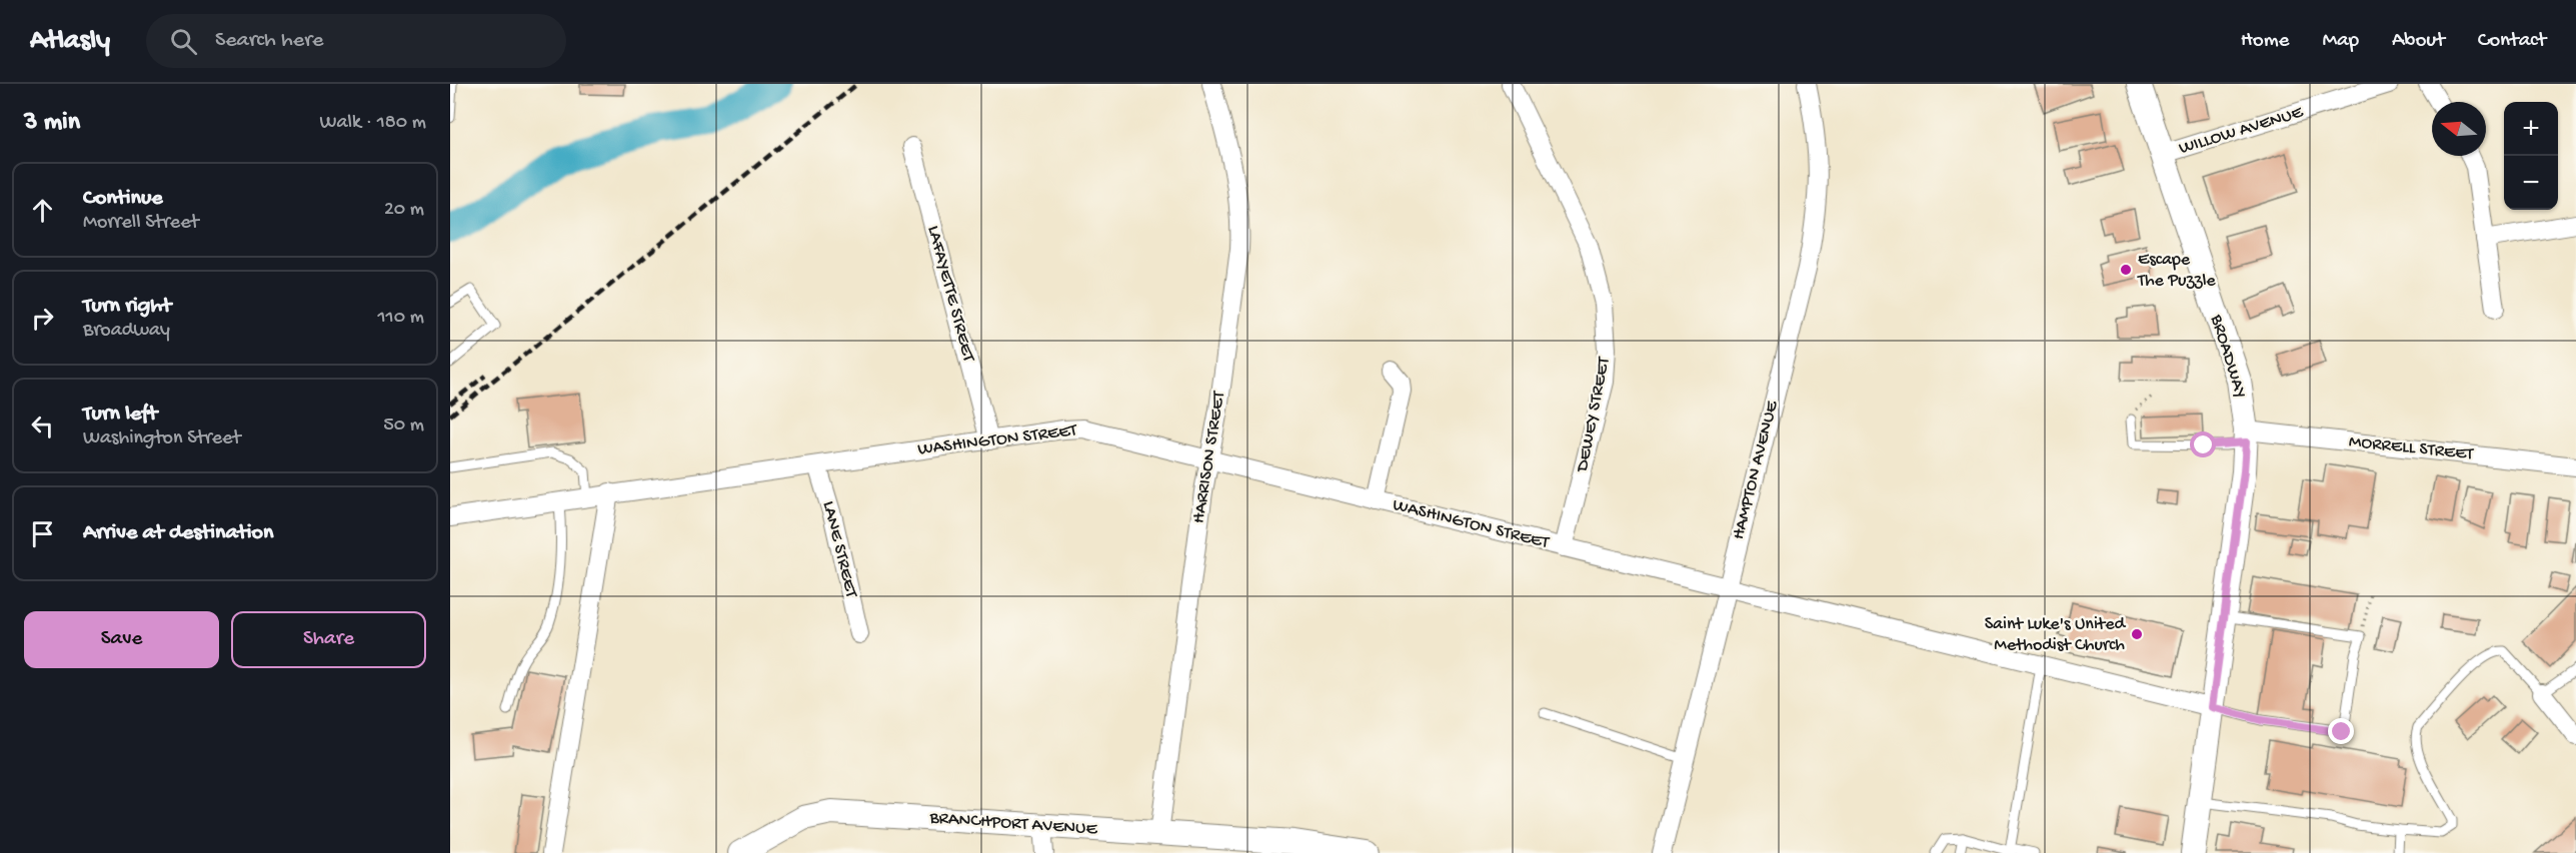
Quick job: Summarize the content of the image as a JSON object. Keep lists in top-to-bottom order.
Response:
{
  "streets": {
    "street": [
      "WILLOW AVENUE",
      "LAFAYETTE STREET",
      "BROADWAY",
      "DEWEY STREET",
      "WASHINGTON STREET",
      "MORRELL STREET",
      "HARRISON STREET",
      "HAMPTON AVENUE",
      "LANE STREET",
      "BRANCHPORT AVENUE"
    ]
  },
  "crossings": [
    ["WILLOW AVENUE", "BROADWAY"],
    ["LAFAYETTE STREET", "WASHINGTON STREET"],
    ["BROADWAY", "WASHINGTON STREET"],
    ["BROADWAY", "MORRELL STREET"],
    ["DEWEY STREET", "WASHINGTON STREET"],
    ["WASHINGTON STREET", "HARRISON STREET"],
    ["WASHINGTON STREET", "HAMPTON AVENUE"],
    ["WASHINGTON STREET", "LANE STREET"],
    ["HARRISON STREET", "BRANCHPORT AVENUE"]
  ],
  "places": ["Escape The Puzzle", "Saint Luke's United Methodist Church"],
  "north": "left",
  "page": {
    "header": "Atlasly",
    "search": "Search here",
    "nav": [
      "Home",
      "Map",
      "About",
      "Contact"
    ],
    "heading": ["3 min", "Walk · 180 m"],
    "map_buttons": ["+", "−"],
    "list": [
      ["Continue", "Morrell Street", "20 m"],
      ["Turn right", "Broadway", "110 m"],
      ["Turn left", "Washington Street", "50 m"],
      "Arrive at destination"
    ],
    "buttons": ["Save", "Share"]
  }
}
